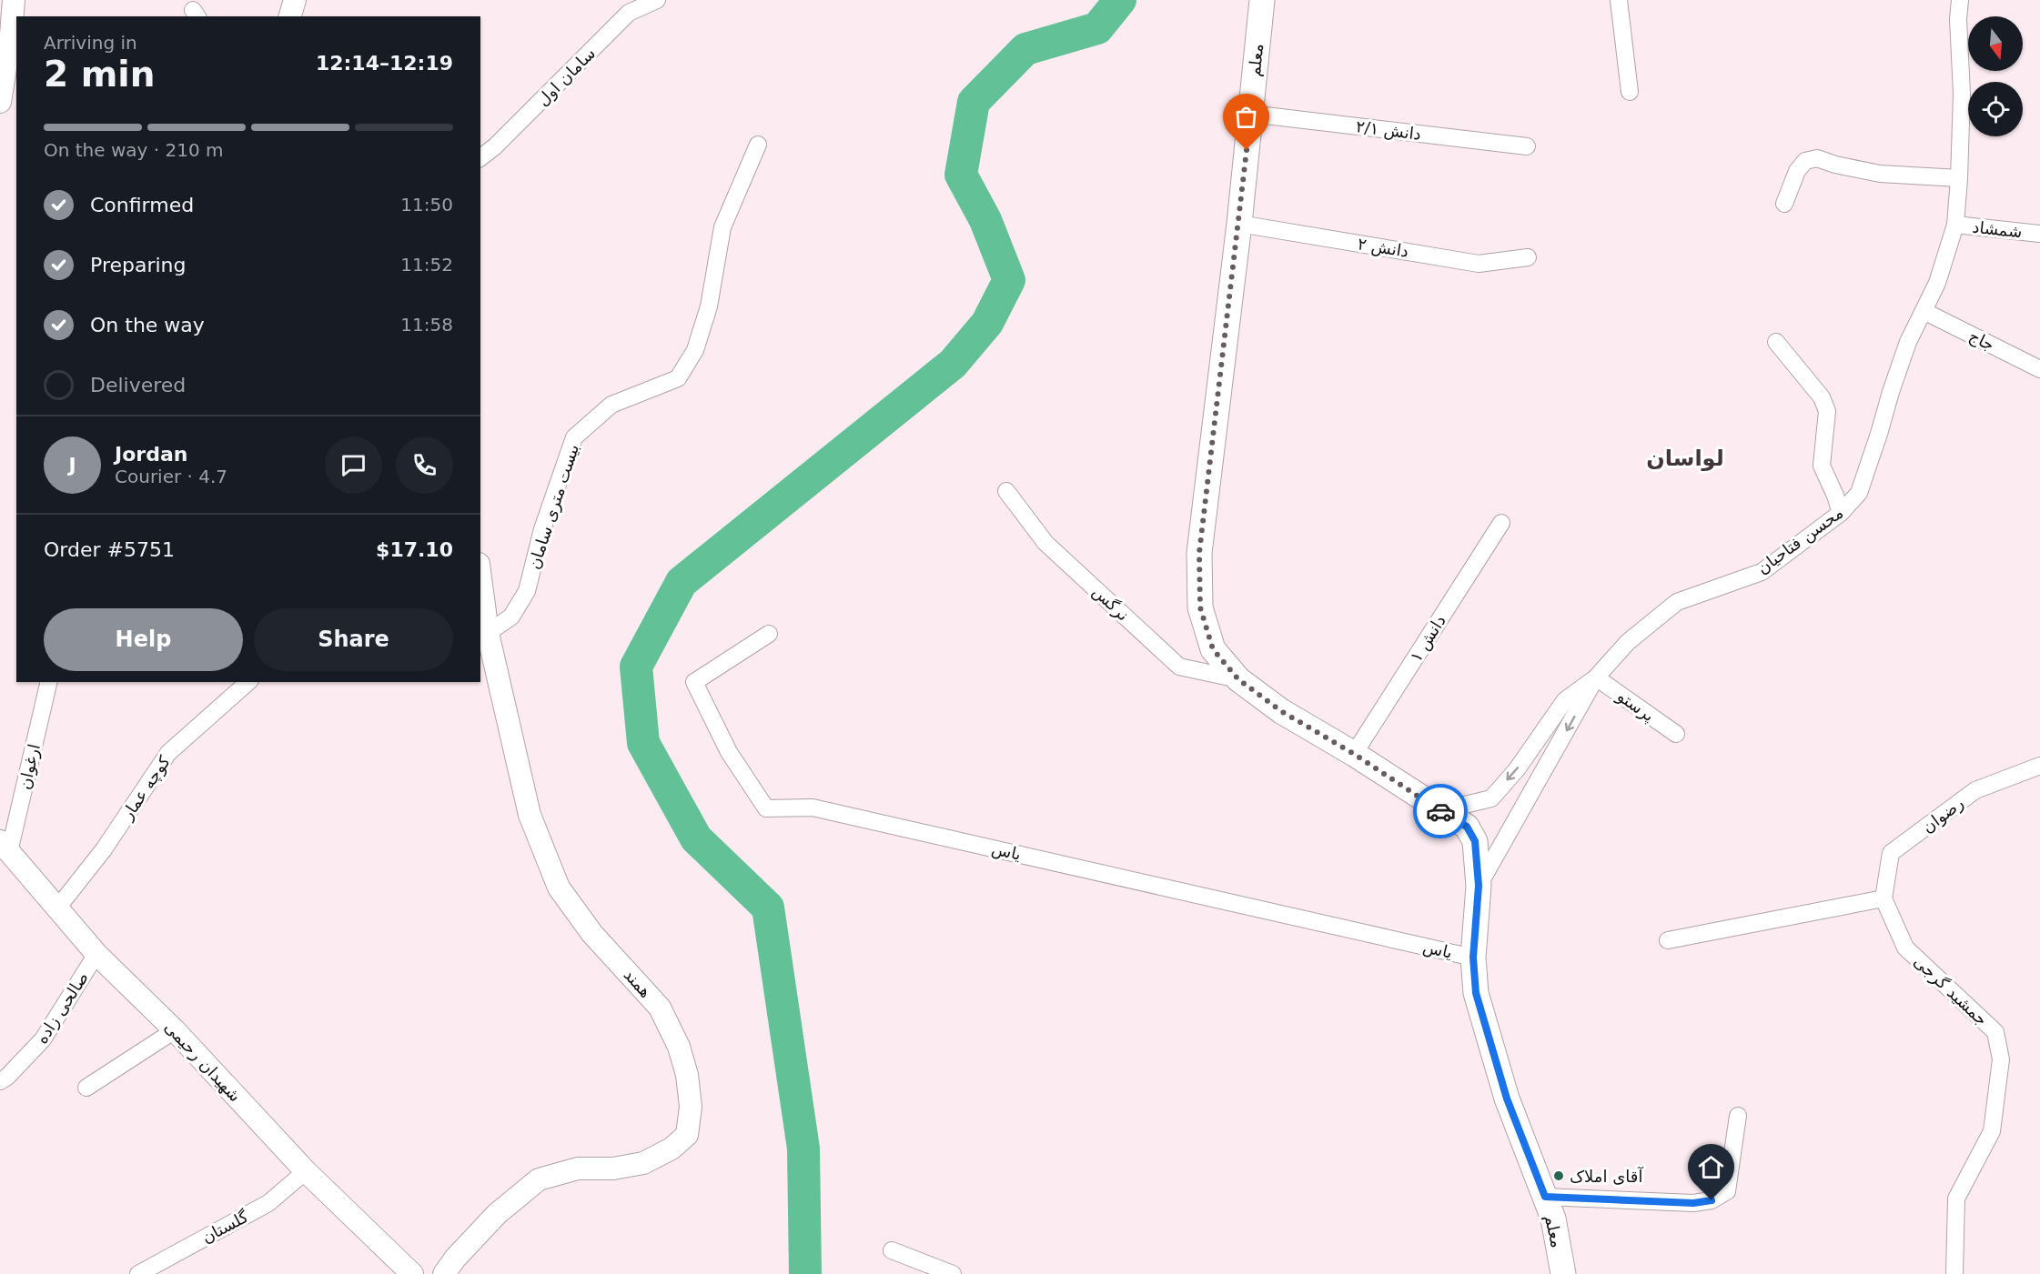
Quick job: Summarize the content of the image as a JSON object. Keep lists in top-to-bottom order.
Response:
{
  "streets": {
    "main road": ["معلم"],
    "street": [
      "سامان اول",
      "دانش ۲/۱",
      "شمشاد",
      "دانش ۲",
      "جاج",
      "بیست متری سامان",
      "محسن فتاحیان",
      "نرگس",
      "دانش ۱",
      "پرستو",
      "ارغوان",
      "کوچه عمار",
      "رضوان",
      "یاس",
      "همند",
      "جمشید گرجی",
      "صالحی زاده",
      "شهیدان رحیمی",
      "گلستان"
    ]
  },
  "crossings": [
    ["معلم", "دانش ۲/۱"],
    ["معلم", "دانش ۲"],
    ["معلم", "محسن فتاحیان"],
    ["معلم", "نرگس"],
    ["معلم", "دانش ۱"],
    ["معلم", "یاس"],
    ["شمشاد", "محسن فتاحیان"],
    ["جاج", "محسن فتاحیان"],
    ["بیست متری سامان", "همند"],
    ["محسن فتاحیان", "پرستو"],
    ["ارغوان", "شهیدان رحیمی"],
    ["کوچه عمار", "شهیدان رحیمی"],
    ["رضوان", "جمشید گرجی"],
    ["صالحی زاده", "شهیدان رحیمی"],
    ["شهیدان رحیمی", "گلستان"]
  ],
  "districts": ["لواسان"],
  "places": ["آقای املاک"],
  "north": "bottom",
  "page": {
    "heading": ["2 min", "Arriving in", "12:14–12:19"],
    "panel": [
      "Jordan",
      "Courier · 4.7",
      "Order #5751",
      "$17.10"
    ],
    "bar": "On the way · 210 m",
    "list": [
      ["Confirmed", "11:50"],
      ["Preparing", "11:52"],
      ["On the way", "11:58"],
      "Delivered"
    ],
    "round": "J",
    "buttons": ["Help", "Share"]
  }
}
